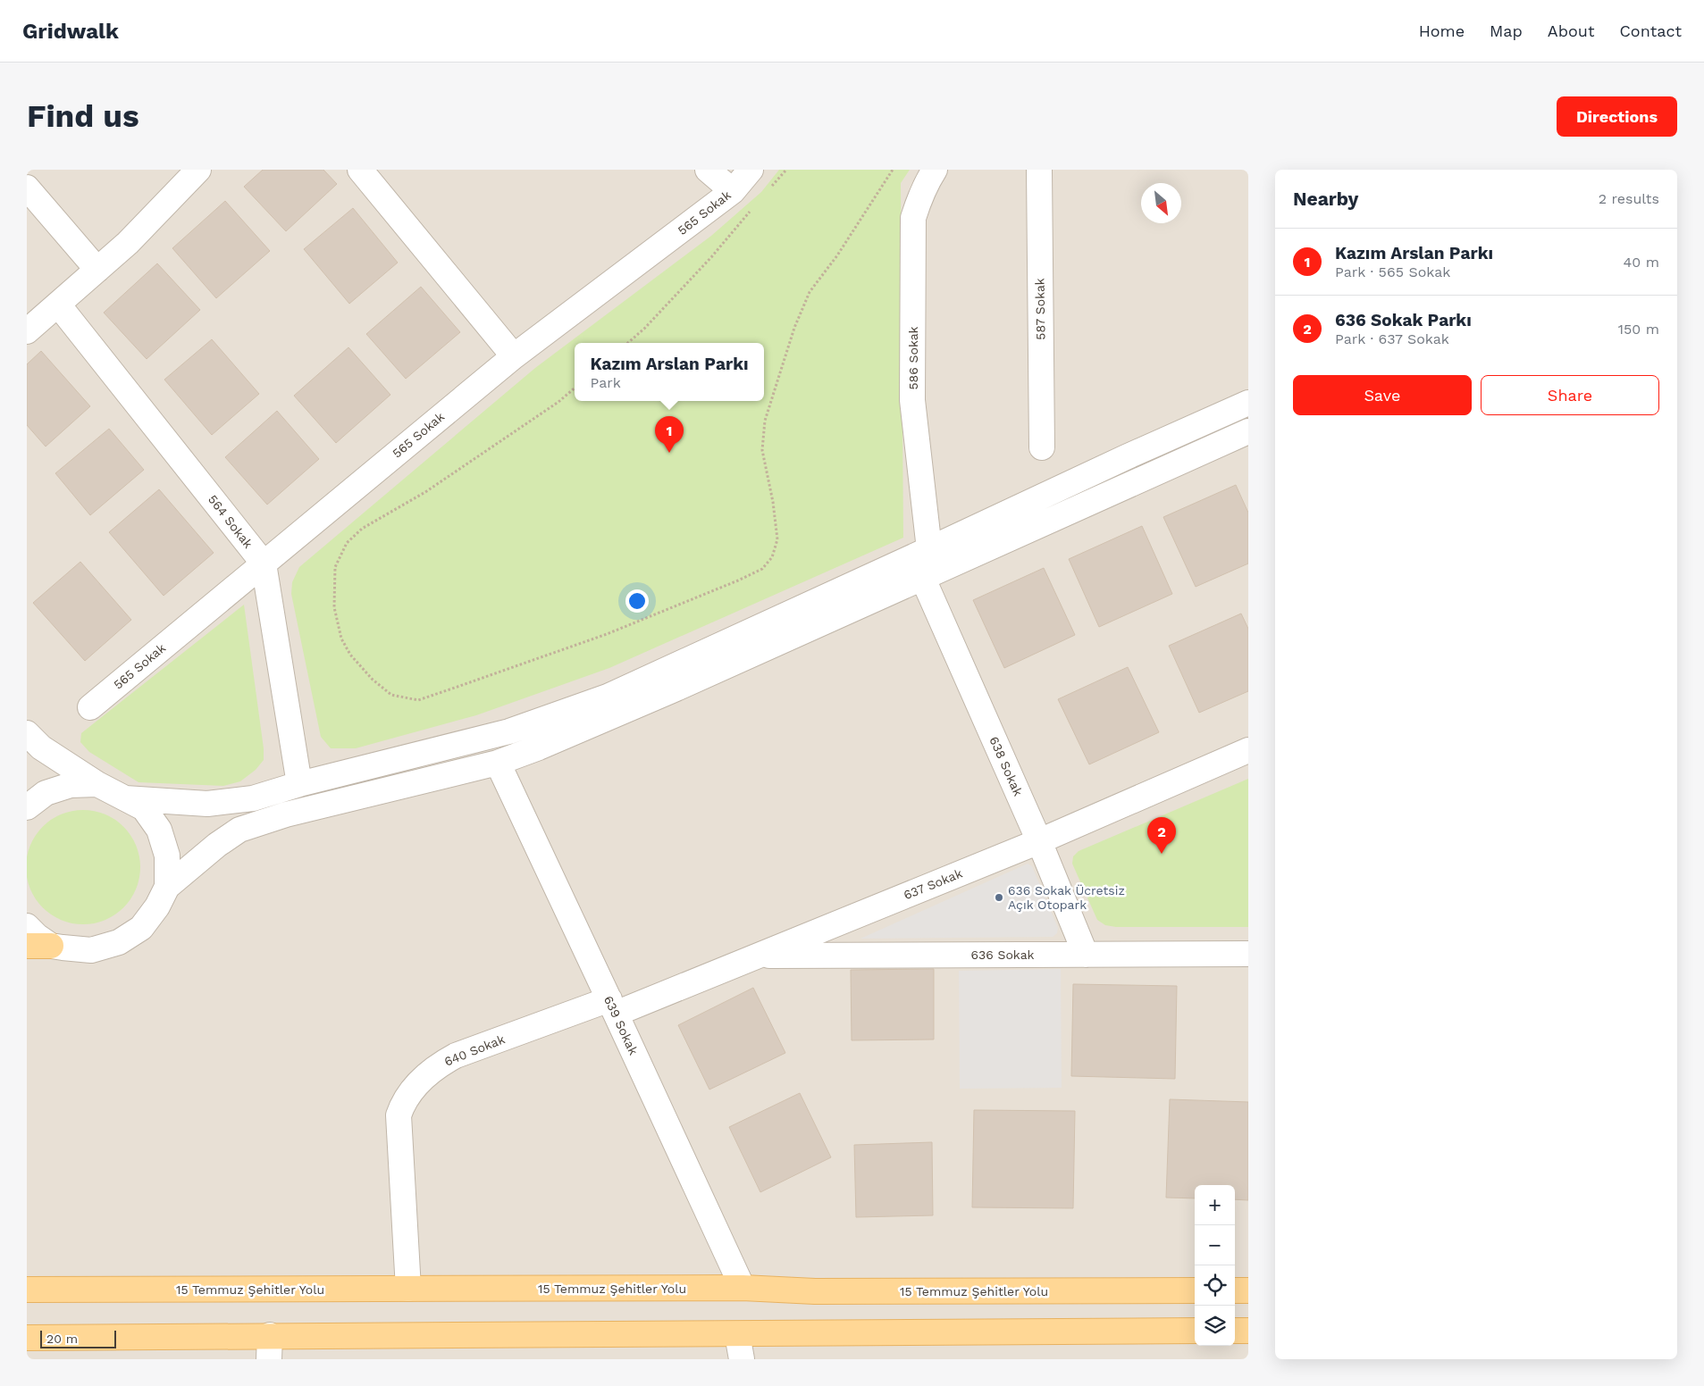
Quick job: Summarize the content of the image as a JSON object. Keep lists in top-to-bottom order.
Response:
{
  "streets": {
    "main road": ["15 Temmuz Şehitler Yolu"],
    "street": [
      "565 Sokak",
      "587 Sokak",
      "586 Sokak",
      "564 Sokak",
      "638 Sokak",
      "637 Sokak",
      "636 Sokak",
      "639 Sokak",
      "640 Sokak"
    ]
  },
  "crossings": [
    ["565 Sokak", "564 Sokak"],
    ["638 Sokak", "637 Sokak"],
    ["638 Sokak", "636 Sokak"],
    ["637 Sokak", "636 Sokak"],
    ["637 Sokak", "639 Sokak"],
    ["637 Sokak", "640 Sokak"],
    ["639 Sokak", "640 Sokak"],
    ["639 Sokak", "15 Temmuz Şehitler Yolu"],
    ["640 Sokak", "15 Temmuz Şehitler Yolu"]
  ],
  "places": ["636 Sokak Ücretsiz Açık Otopark"],
  "scale_bar": "20 m",
  "north": "bottom right",
  "page": {
    "header": "Gridwalk",
    "nav": [
      "Home",
      "Map",
      "About",
      "Contact"
    ],
    "buttons": [
      "Directions",
      ["Save", "Share"]
    ],
    "title": "Find us",
    "heading": ["Nearby", "2 results"],
    "list": [
      {
        "mark": "1",
        "name": "Kazım Arslan Parkı",
        "note": "Park · 565 Sokak",
        "value": "40 m"
      },
      {
        "mark": "2",
        "name": "636 Sokak Parkı",
        "note": "Park · 637 Sokak",
        "value": "150 m"
      }
    ],
    "popup": ["Kazım Arslan Parkı", "Park"],
    "pins": ["1", "2"],
    "map_buttons": ["+", "−"],
    "scale": "20 m"
  }
}
